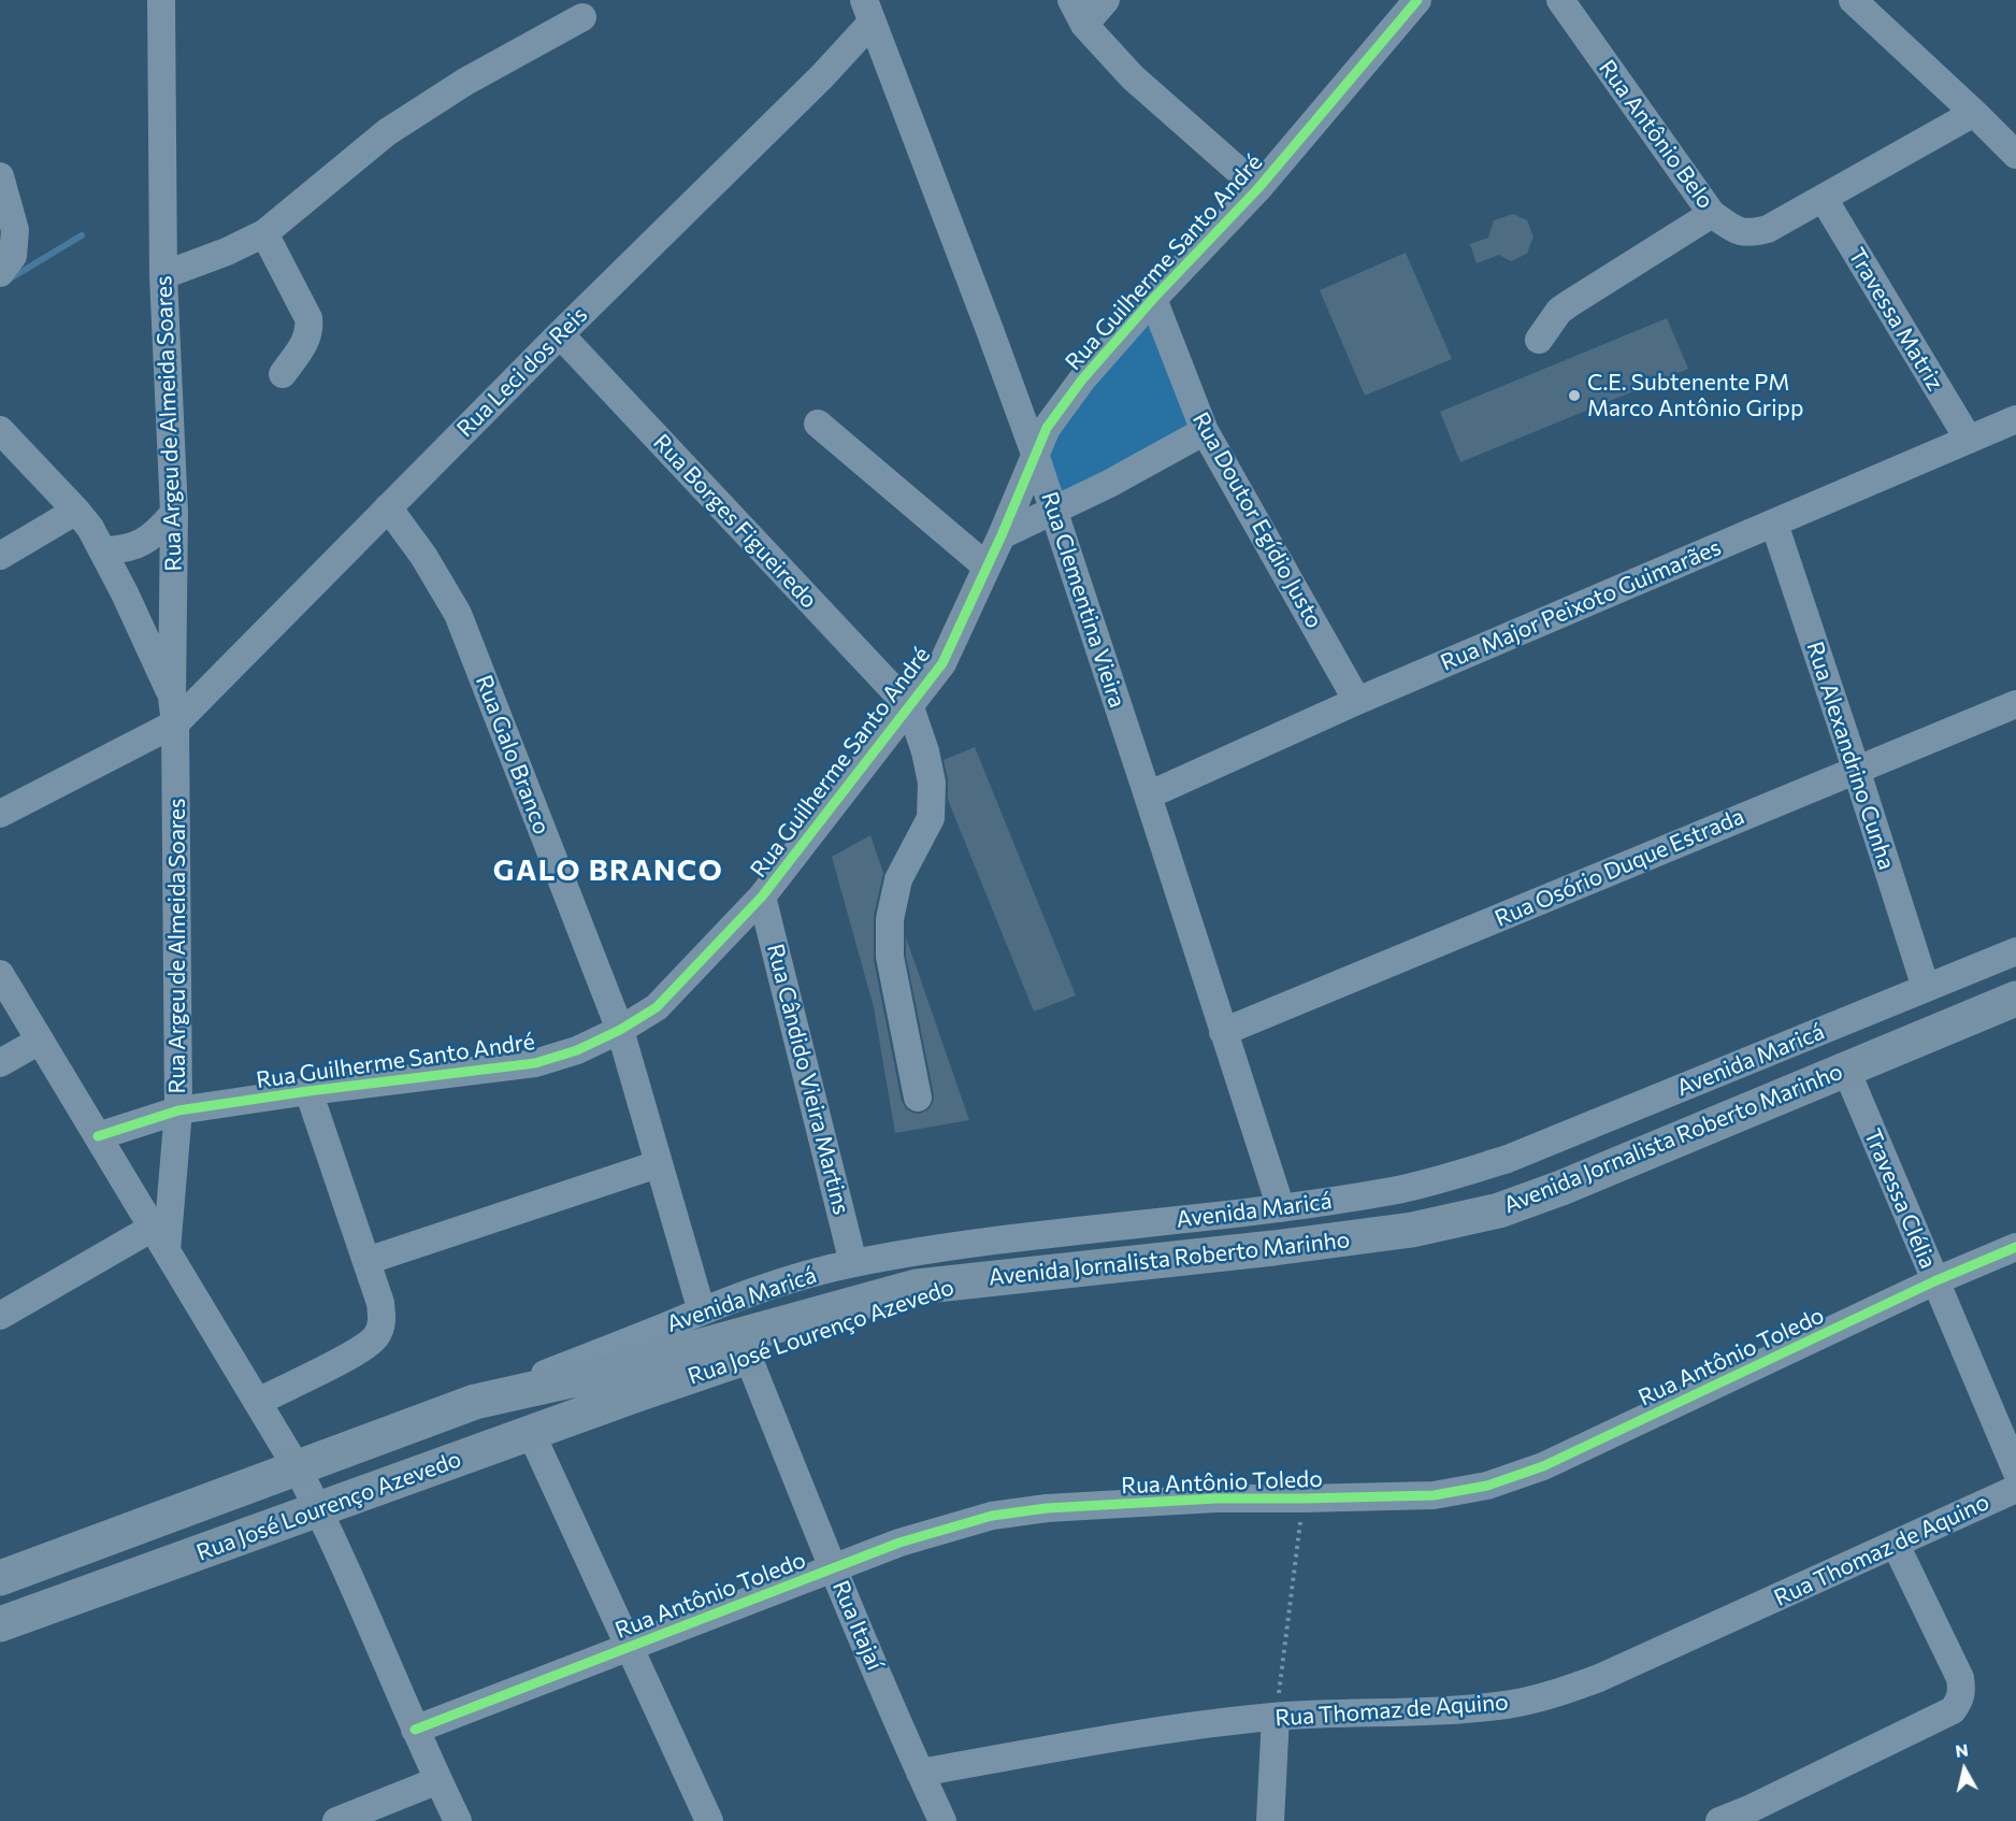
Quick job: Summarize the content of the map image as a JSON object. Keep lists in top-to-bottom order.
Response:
{
  "streets": {
    "main road": ["Avenida Jornalista Roberto Marinho", "Rua José Lourenço Azevedo"],
    "street": [
      "Rua Antônio Belo",
      "Rua Guilherme Santo André",
      "Travessa Matriz",
      "Rua Leci dos Reis",
      "Rua Argeu de Almeida Soares",
      "Rua Doutor Egídio Justo",
      "Rua Borges Figueiredo",
      "Rua Clementina Vieira",
      "Rua Major Peixoto Guimarães",
      "Rua Galo Branco",
      "Rua Alexandrino Cunha",
      "Rua Osório Duque Estrada",
      "Avenida Maricá",
      "Rua Cândido Vieira Martins",
      "Travessa Clélia",
      "Rua Antônio Toledo",
      "Rua Thomaz de Aquino",
      "Rua Itajaí"
    ]
  },
  "crossings": [
    ["Rua Antônio Belo", "Travessa Matriz"],
    ["Rua Guilherme Santo André", "Rua Argeu de Almeida Soares"],
    ["Rua Guilherme Santo André", "Rua Doutor Egídio Justo"],
    ["Rua Guilherme Santo André", "Rua Borges Figueiredo"],
    ["Rua Guilherme Santo André", "Rua Clementina Vieira"],
    ["Rua Guilherme Santo André", "Rua Galo Branco"],
    ["Rua Guilherme Santo André", "Rua Cândido Vieira Martins"],
    ["Travessa Matriz", "Rua Major Peixoto Guimarães"],
    ["Rua Leci dos Reis", "Rua Argeu de Almeida Soares"],
    ["Rua Leci dos Reis", "Rua Borges Figueiredo"],
    ["Rua Leci dos Reis", "Rua Clementina Vieira"],
    ["Rua Leci dos Reis", "Rua Galo Branco"],
    ["Rua Doutor Egídio Justo", "Rua Major Peixoto Guimarães"],
    ["Rua Clementina Vieira", "Rua Major Peixoto Guimarães"],
    ["Rua Clementina Vieira", "Rua Osório Duque Estrada"],
    ["Rua Clementina Vieira", "Avenida Maricá"],
    ["Rua Major Peixoto Guimarães", "Rua Alexandrino Cunha"],
    ["Rua Galo Branco", "Avenida Maricá"],
    ["Rua Alexandrino Cunha", "Rua Osório Duque Estrada"],
    ["Rua Alexandrino Cunha", "Avenida Maricá"],
    ["Avenida Maricá", "Rua Cândido Vieira Martins"],
    ["Avenida Maricá", "Rua José Lourenço Azevedo"],
    ["Avenida Jornalista Roberto Marinho", "Travessa Clélia"],
    ["Avenida Jornalista Roberto Marinho", "Rua José Lourenço Azevedo"],
    ["Travessa Clélia", "Rua Antônio Toledo"],
    ["Rua José Lourenço Azevedo", "Rua Itajaí"],
    ["Rua Antônio Toledo", "Rua Itajaí"],
    ["Rua Thomaz de Aquino", "Rua Itajaí"]
  ],
  "districts": ["GALO BRANCO"],
  "places": ["C.E. Subtenente PM Marco Antônio Gripp"],
  "north": "top"
}
